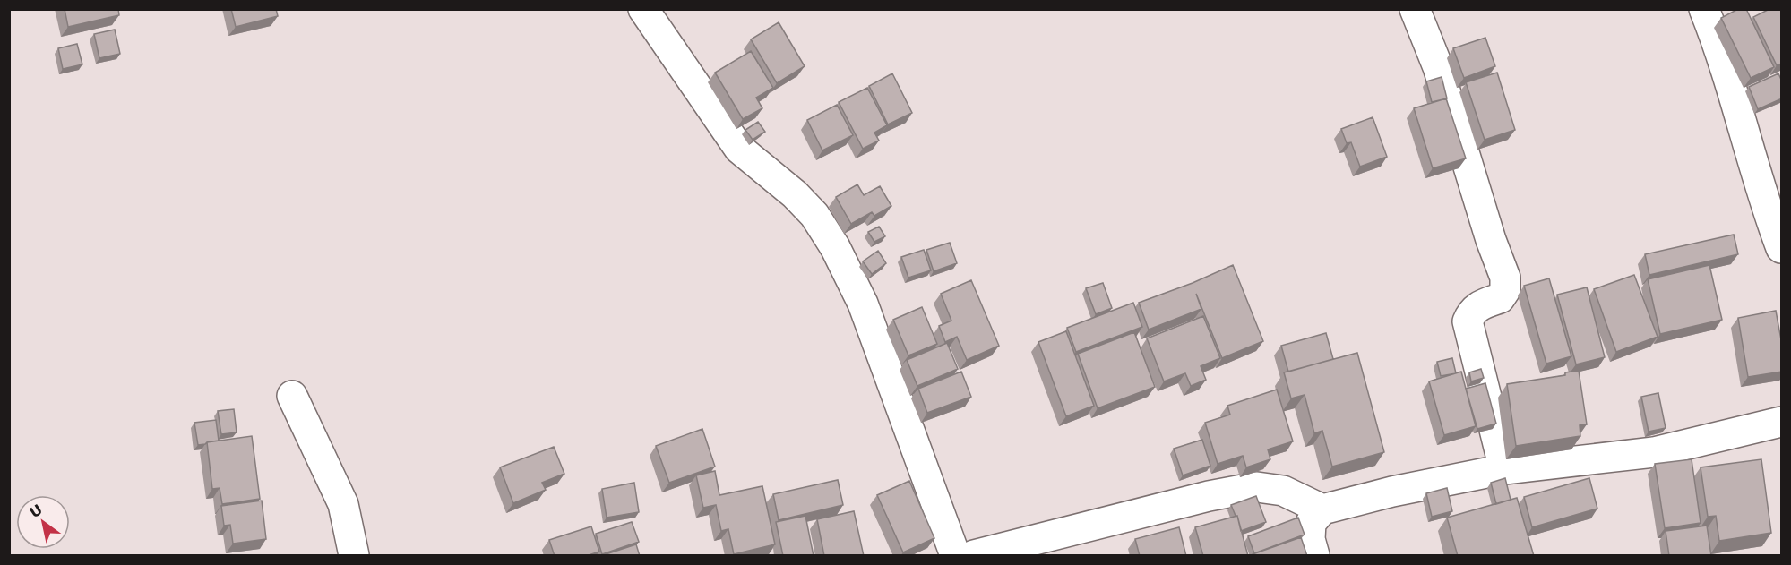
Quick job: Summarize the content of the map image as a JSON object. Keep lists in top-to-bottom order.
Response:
{
  "north": "top left"
}
